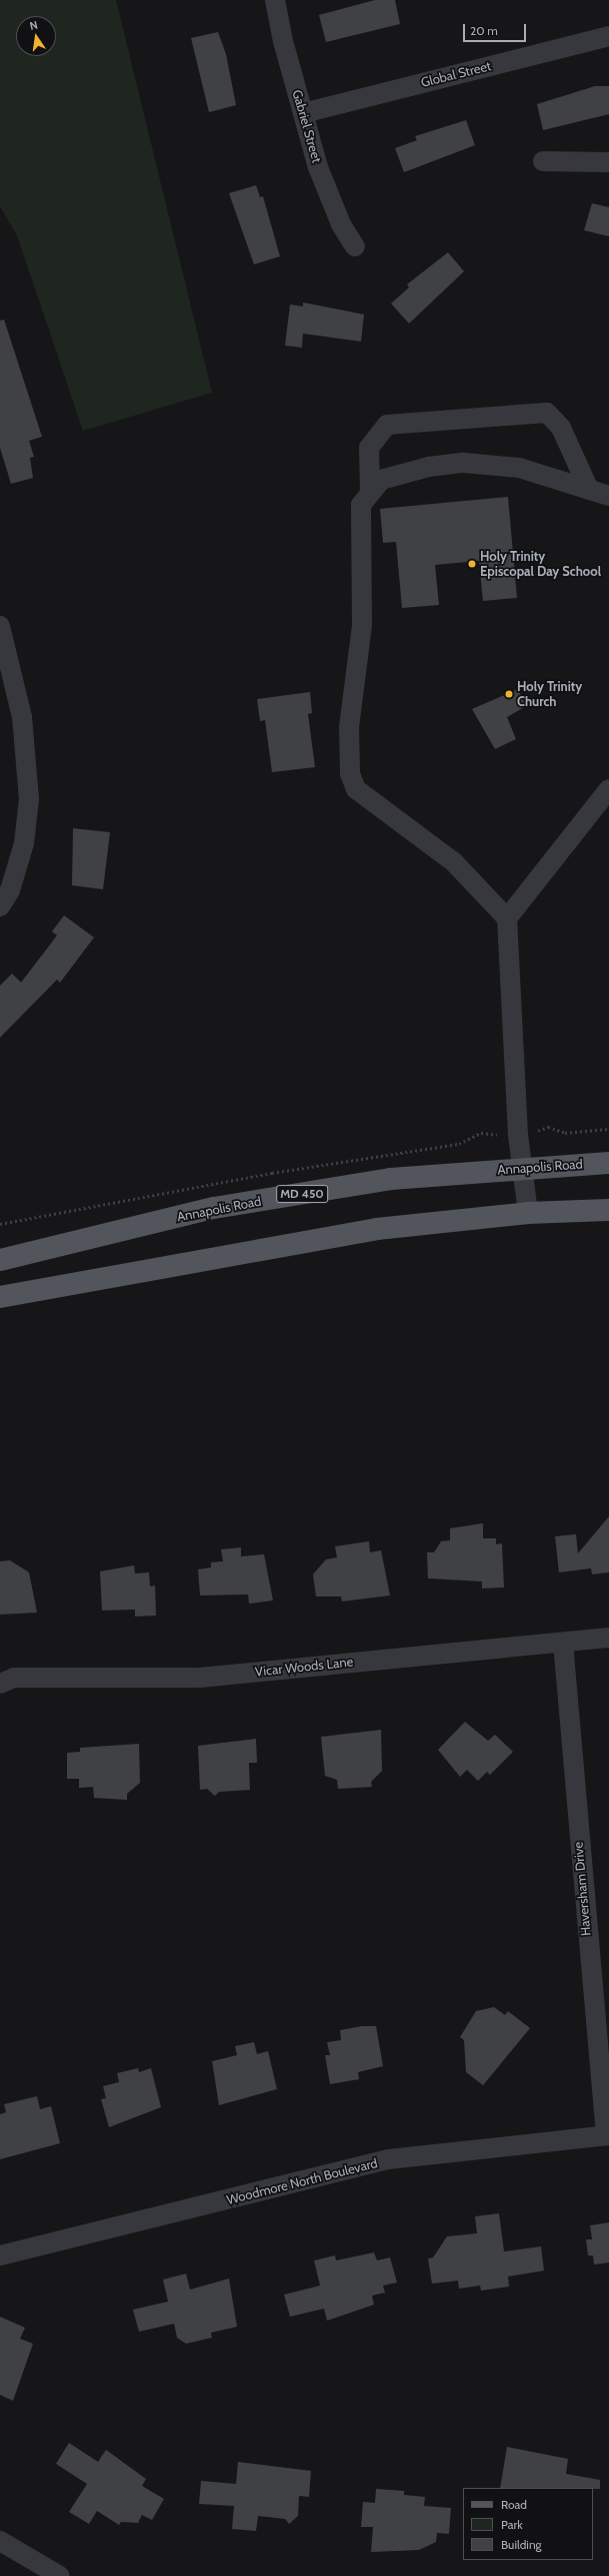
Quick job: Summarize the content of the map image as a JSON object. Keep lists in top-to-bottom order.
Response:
{
  "streets": {
    "main road": ["Annapolis Road", "MD 450"],
    "street": [
      "Global Street",
      "Gabriel Street",
      "Vicar Woods Lane",
      "Haversham Drive",
      "Woodmore North Boulevard"
    ]
  },
  "crossings": [
    ["Global Street", "Gabriel Street"],
    ["Vicar Woods Lane", "Haversham Drive"],
    ["Haversham Drive", "Woodmore North Boulevard"]
  ],
  "places": ["Holy Trinity Episcopal Day School", "Holy Trinity Church"],
  "legend": ["Road", "Park", "Building"],
  "scale_bar": "20 m",
  "north": "top"
}
